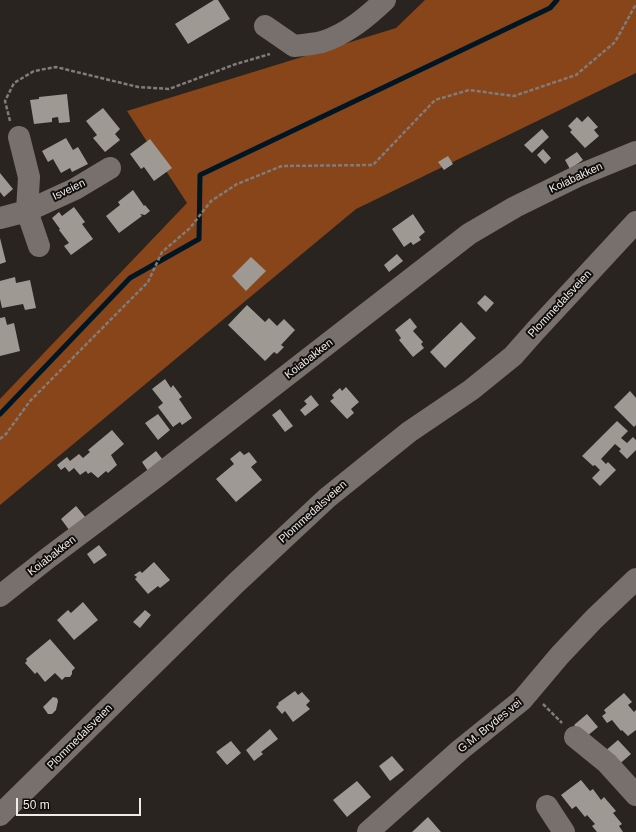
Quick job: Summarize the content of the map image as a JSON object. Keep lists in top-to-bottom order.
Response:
{
  "streets": {
    "street": [
      "Koiabakken",
      "Isveien",
      "Plommedalsveien",
      "G.M. Brydes vei"
    ]
  },
  "scale_bar": "50 m"
}
